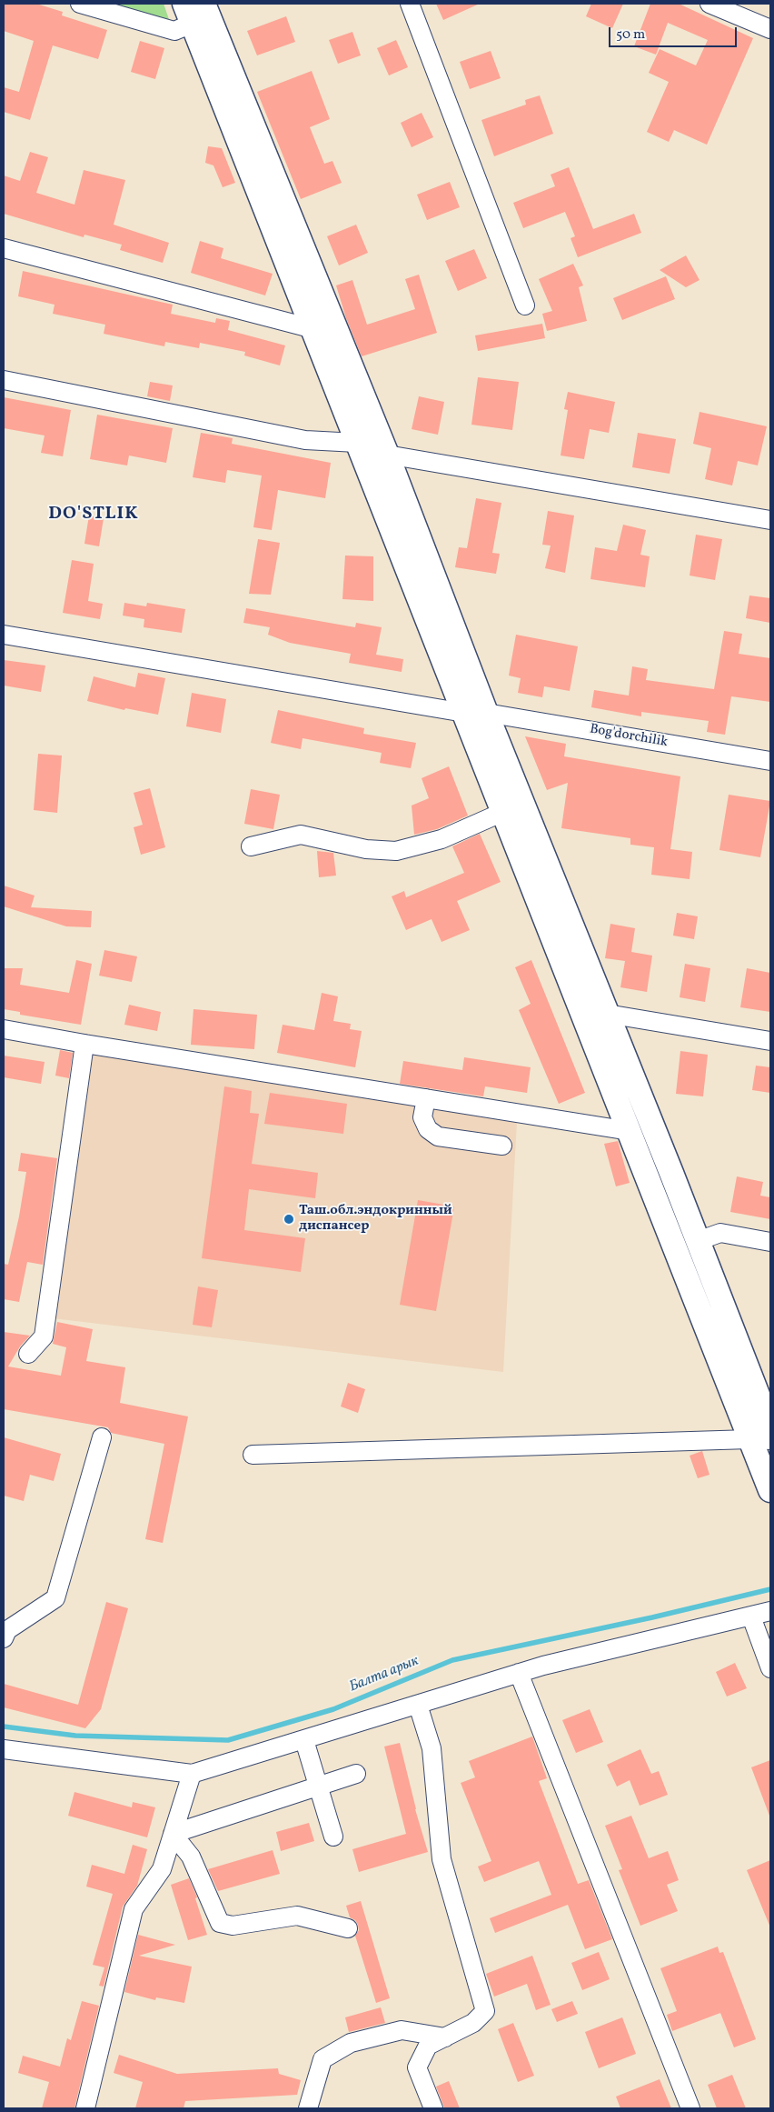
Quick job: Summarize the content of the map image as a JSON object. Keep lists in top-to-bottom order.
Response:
{
  "streets": {
    "street": ["Bog'dorchilik"]
  },
  "districts": ["DO'STLIK"],
  "water": ["Балта арык"],
  "places": ["Таш.обл.эндокринный диспансер"],
  "scale_bar": "50 m"
}
